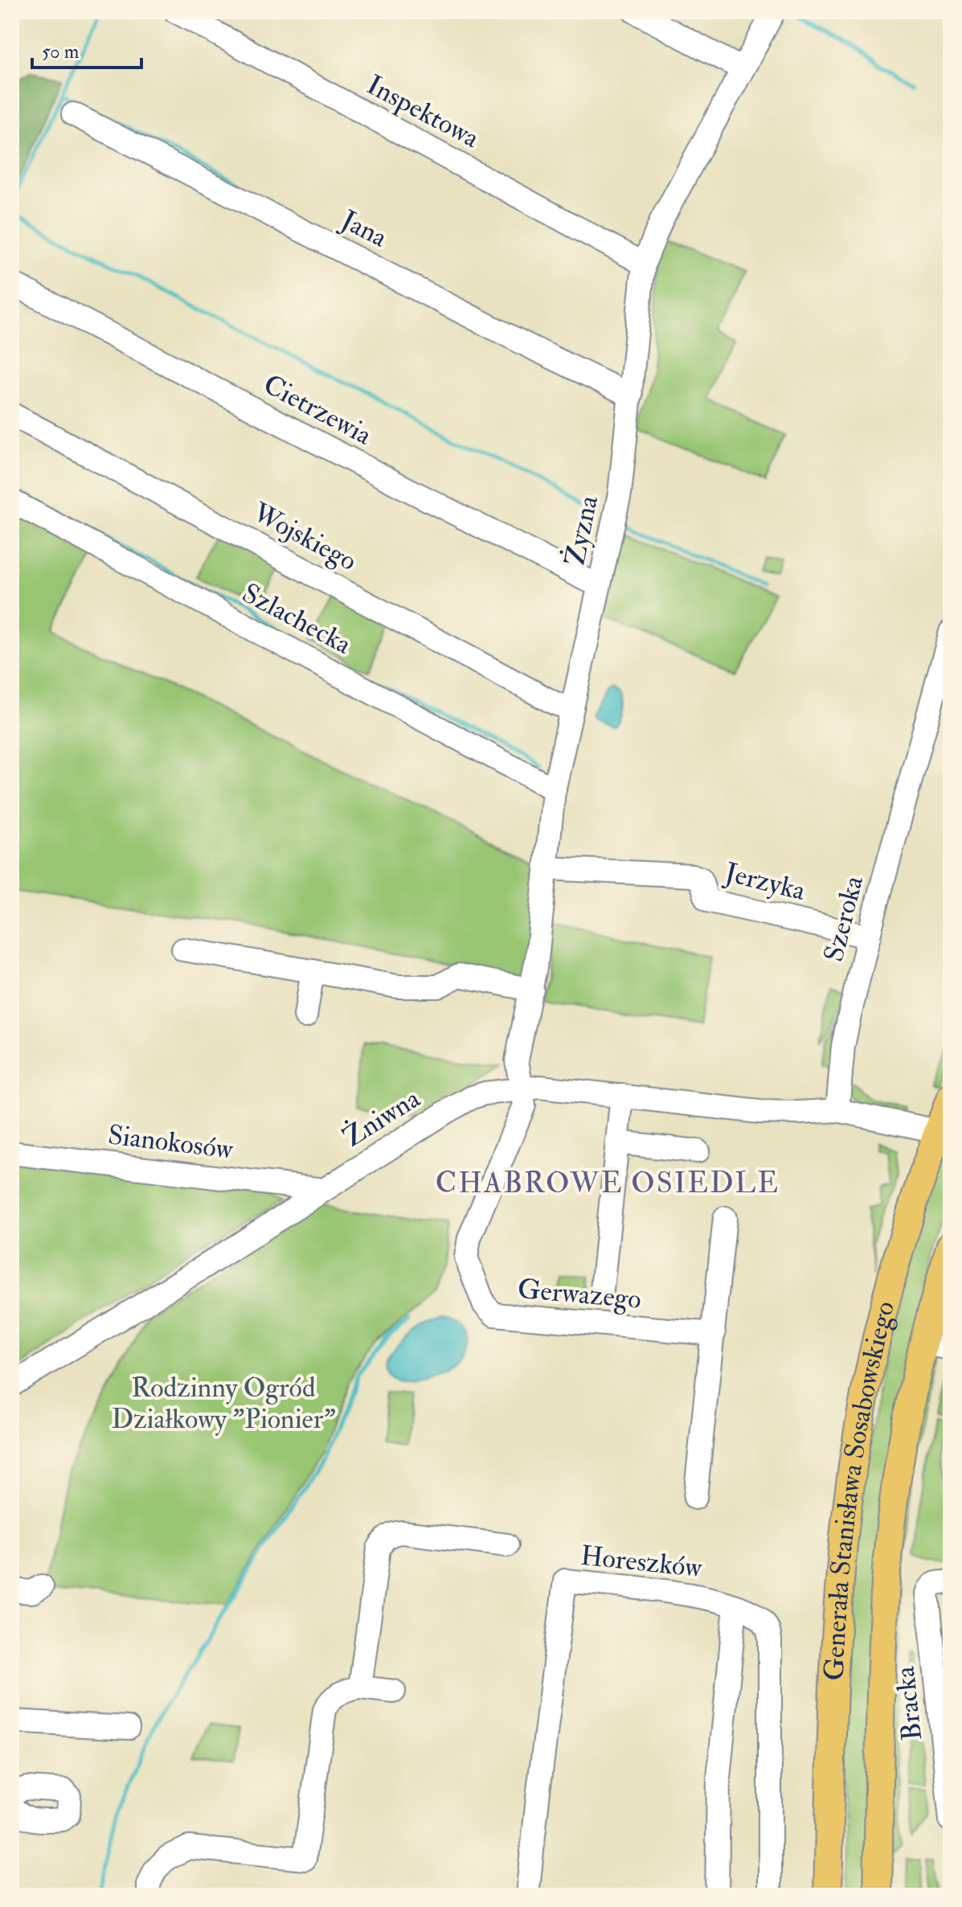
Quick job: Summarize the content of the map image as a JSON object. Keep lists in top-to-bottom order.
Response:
{
  "streets": {
    "main road": ["Generała Stanisława Sosabowskiego"],
    "street": [
      "Inspektowa",
      "Jana",
      "Cietrzewia",
      "Żyzna",
      "Wojskiego",
      "Szlachecka",
      "Jerzyka",
      "Szeroka",
      "Żniwna",
      "Sianokosów",
      "Gerwazego",
      "Horeszków",
      "Bracka"
    ]
  },
  "crossings": [
    ["Inspektowa", "Żyzna"],
    ["Jana", "Żyzna"],
    ["Cietrzewia", "Żyzna"],
    ["Żyzna", "Wojskiego"],
    ["Żyzna", "Szlachecka"],
    ["Żyzna", "Jerzyka"],
    ["Żyzna", "Żniwna"],
    ["Żyzna", "Gerwazego"],
    ["Jerzyka", "Szeroka"],
    ["Szeroka", "Żniwna"],
    ["Żniwna", "Sianokosów"],
    ["Żniwna", "Gerwazego"]
  ],
  "districts": ["CHABROWE OSIEDLE"],
  "parks": ["Rodzinny Ogród Działkowy \"Pionier\""],
  "scale_bar": "50 m"
}
